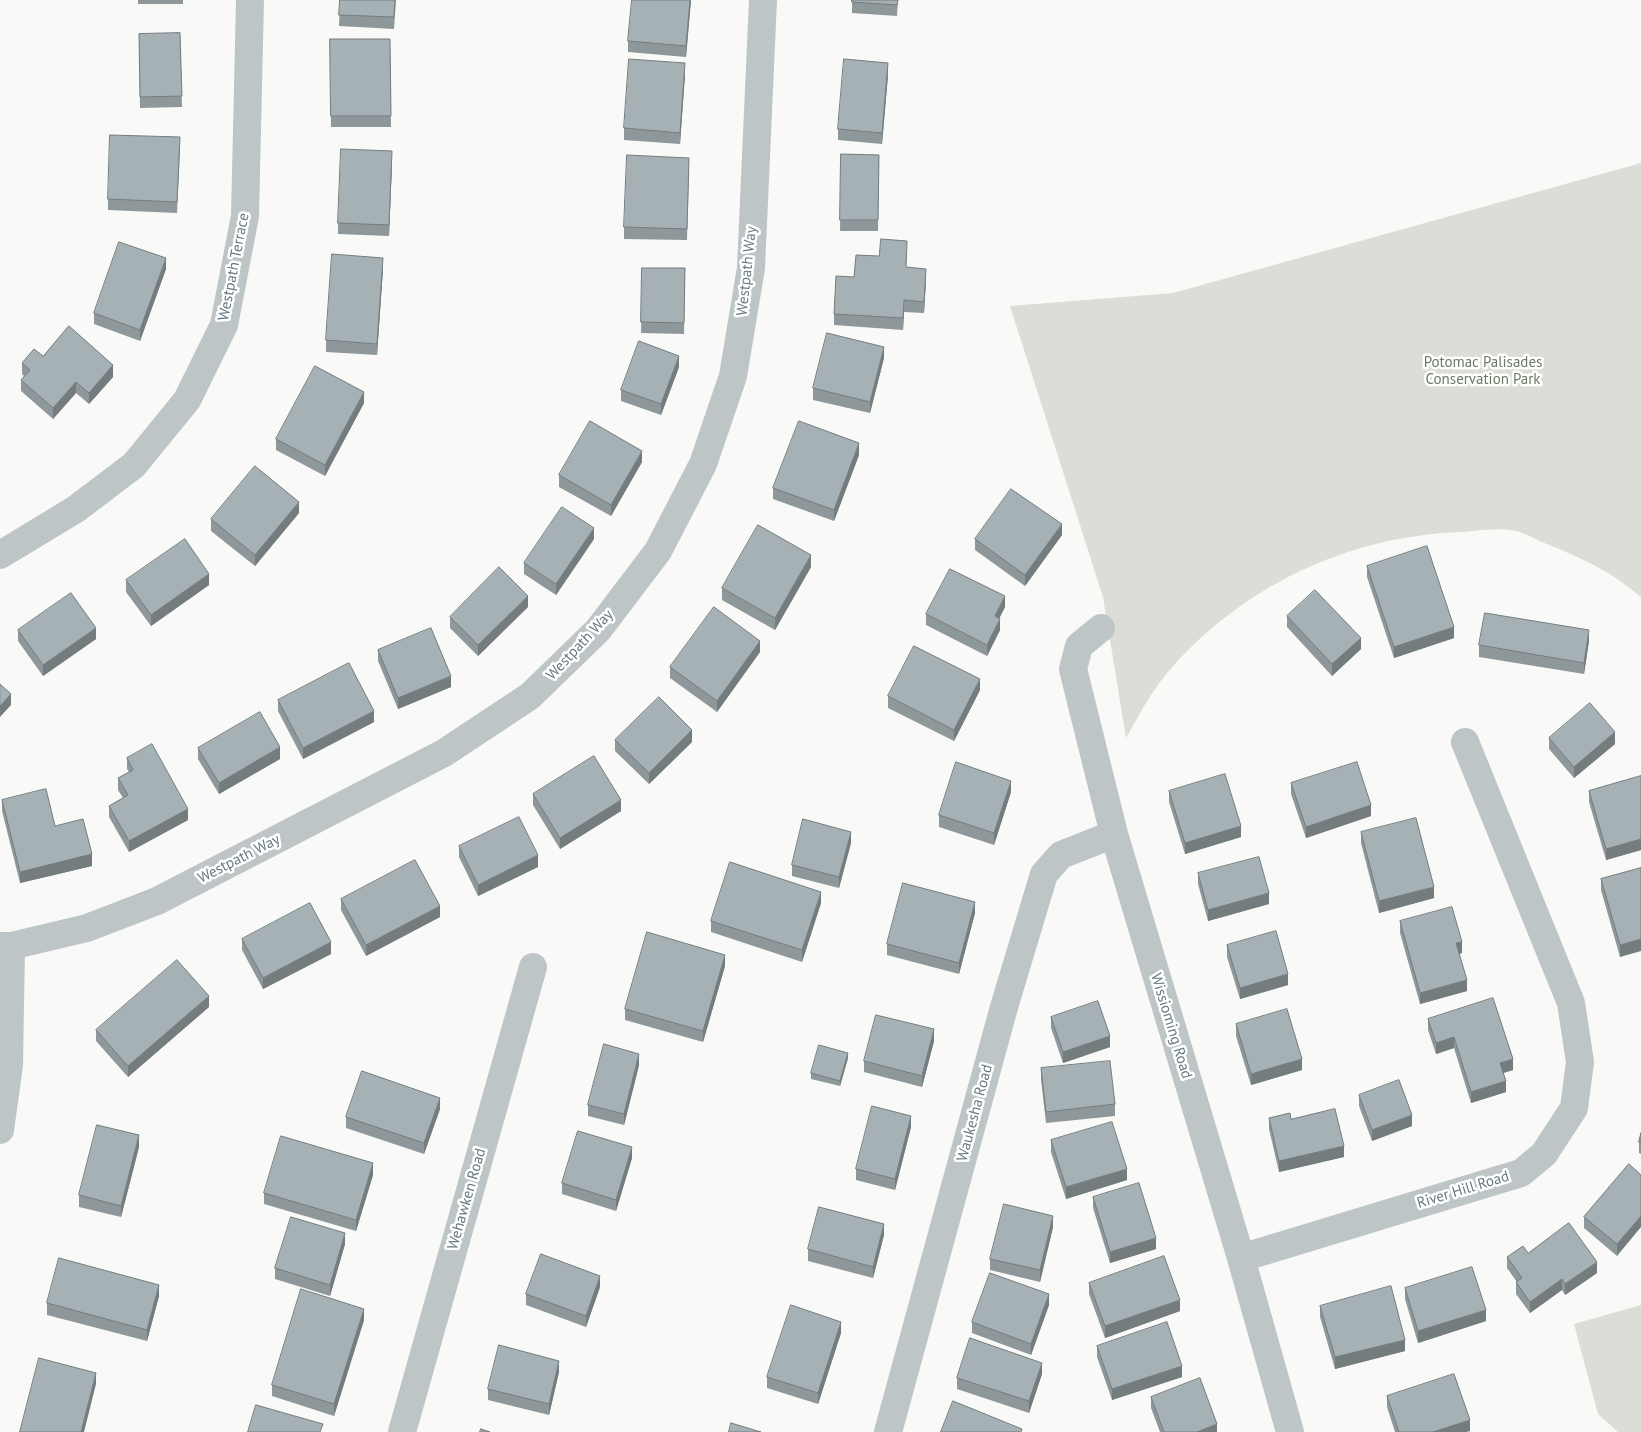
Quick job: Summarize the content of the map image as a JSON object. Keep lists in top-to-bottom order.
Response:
{
  "streets": {
    "street": [
      "Westpath Terrace",
      "Westpath Way",
      "Wissioming Road",
      "Waukesha Road",
      "River Hill Road",
      "Wehawken Road"
    ]
  },
  "crossings": [
    ["Wissioming Road", "Waukesha Road"],
    ["Wissioming Road", "River Hill Road"]
  ],
  "parks": ["Potomac Palisades Conservation Park"]
}
